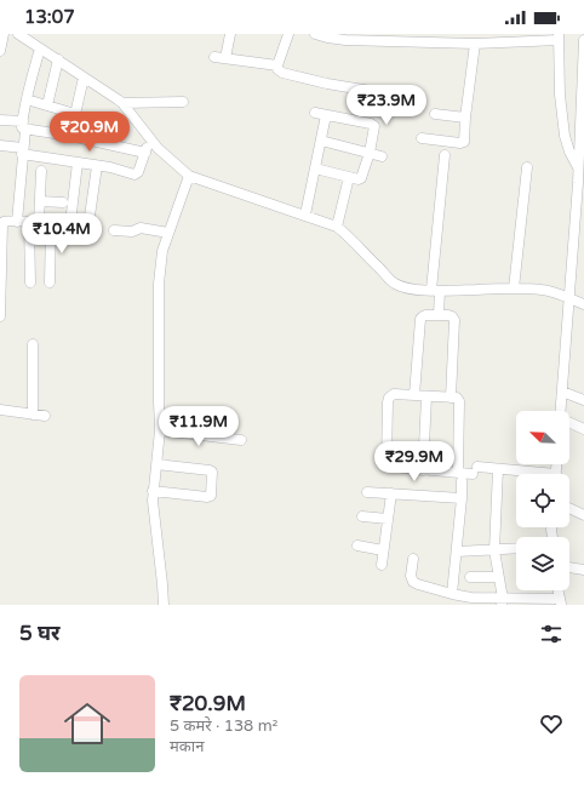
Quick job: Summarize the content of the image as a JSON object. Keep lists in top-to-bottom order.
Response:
{
  "north": "top left",
  "page": {
    "status": "13:07",
    "price": [
      "₹23.9M",
      "₹20.9M",
      "₹10.4M",
      "₹11.9M",
      "₹29.9M"
    ],
    "heading": "5 घर",
    "list": [
      {
        "name": "₹20.9M",
        "note": "5 कमरे · 138 m² · मकान"
      }
    ]
  }
}
